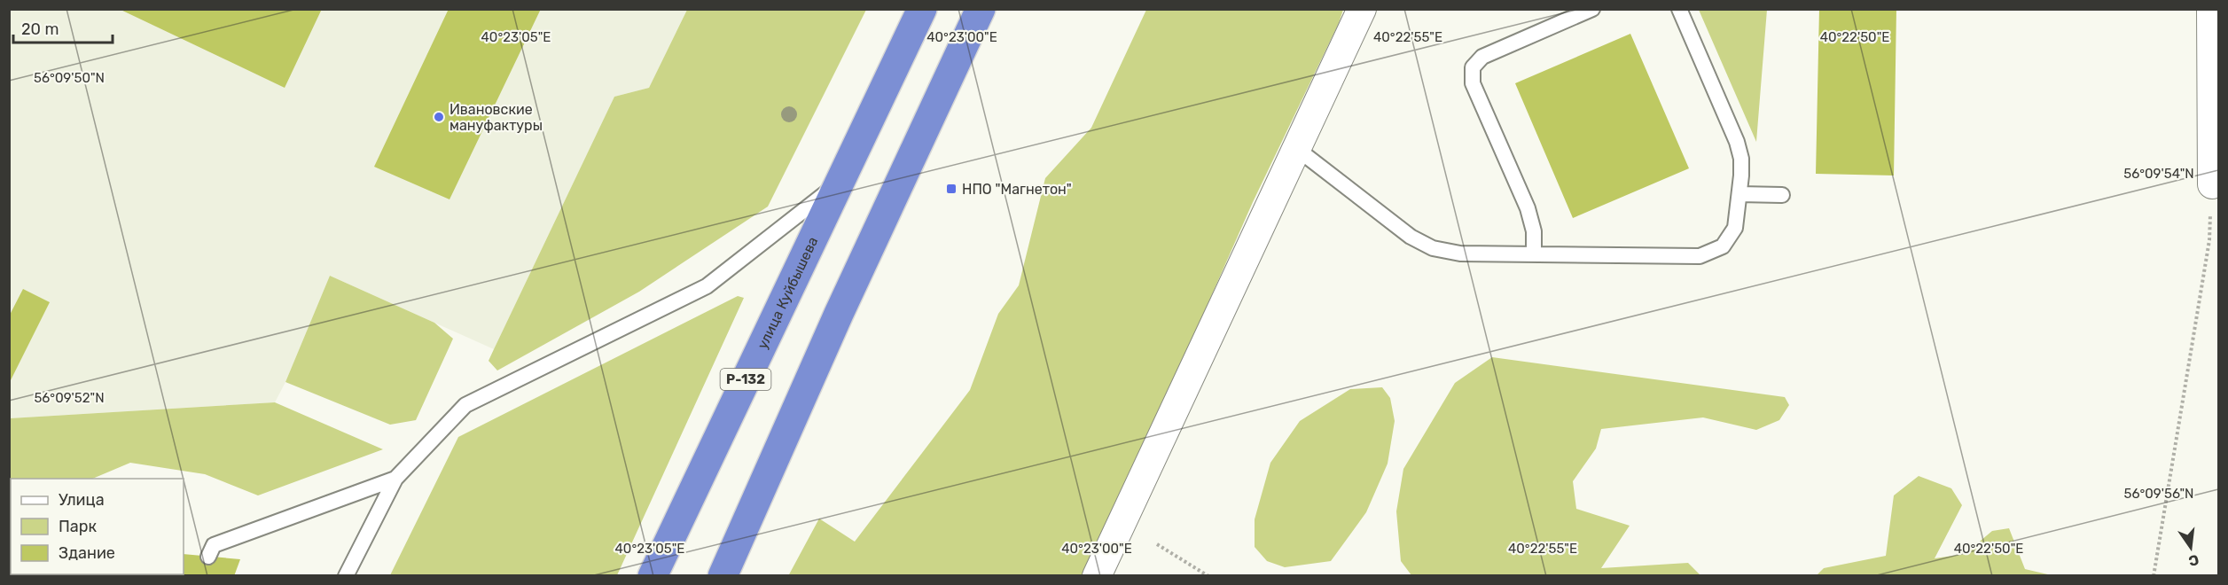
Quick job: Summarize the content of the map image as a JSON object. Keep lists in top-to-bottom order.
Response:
{
  "streets": {
    "highway": ["улица Куйбышева", "Р-132"]
  },
  "places": {
    "other": ["Ивановские мануфактуры"],
    "transit": ["НПО \"Магнетон\""]
  },
  "legend": ["Улица", "Парк", "Здание"],
  "scale_bar": "20 m",
  "north": "bottom",
  "coordinates": [
    "40°23'05\"E",
    "40°23'00\"E",
    "40°22'55\"E",
    "40°22'50\"E",
    "56°09'50\"N",
    "56°09'54\"N",
    "56°09'52\"N",
    "56°09'56\"N"
  ]
}
